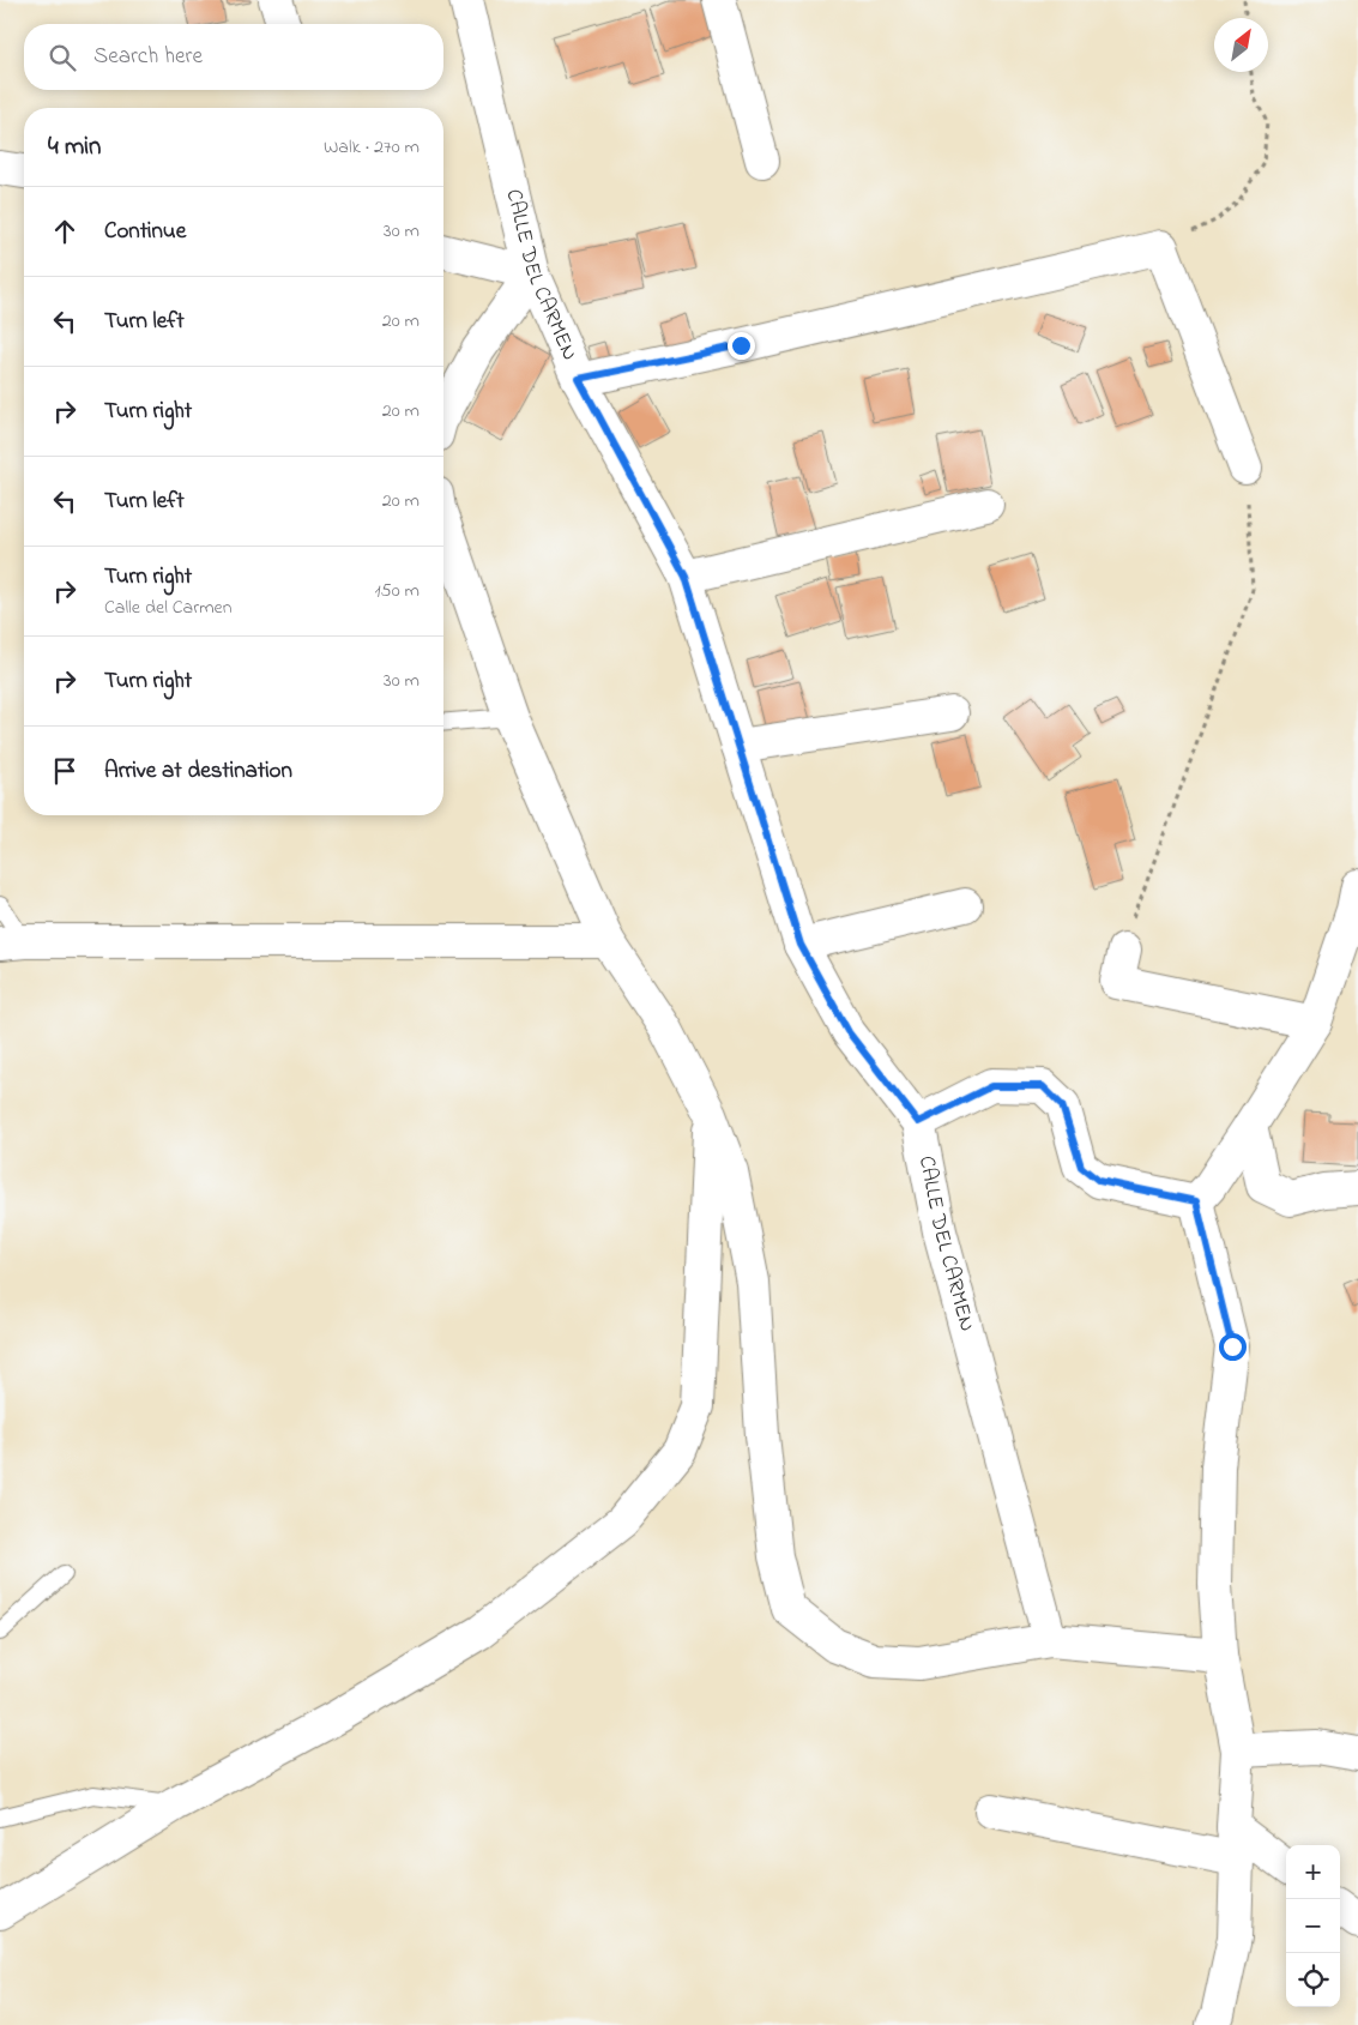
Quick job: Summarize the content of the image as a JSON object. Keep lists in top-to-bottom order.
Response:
{
  "streets": {
    "street": ["CALLE DEL CARMEN"]
  },
  "north": "top right",
  "page": {
    "search": "Search here",
    "heading": ["4 min", "Walk · 270 m"],
    "list": [
      ["Continue", "30 m"],
      ["Turn left", "20 m"],
      ["Turn right", "20 m"],
      ["Turn left", "20 m"],
      ["Turn right", "Calle del Carmen", "150 m"],
      ["Turn right", "30 m"],
      "Arrive at destination"
    ],
    "map_buttons": ["+", "−"]
  }
}
